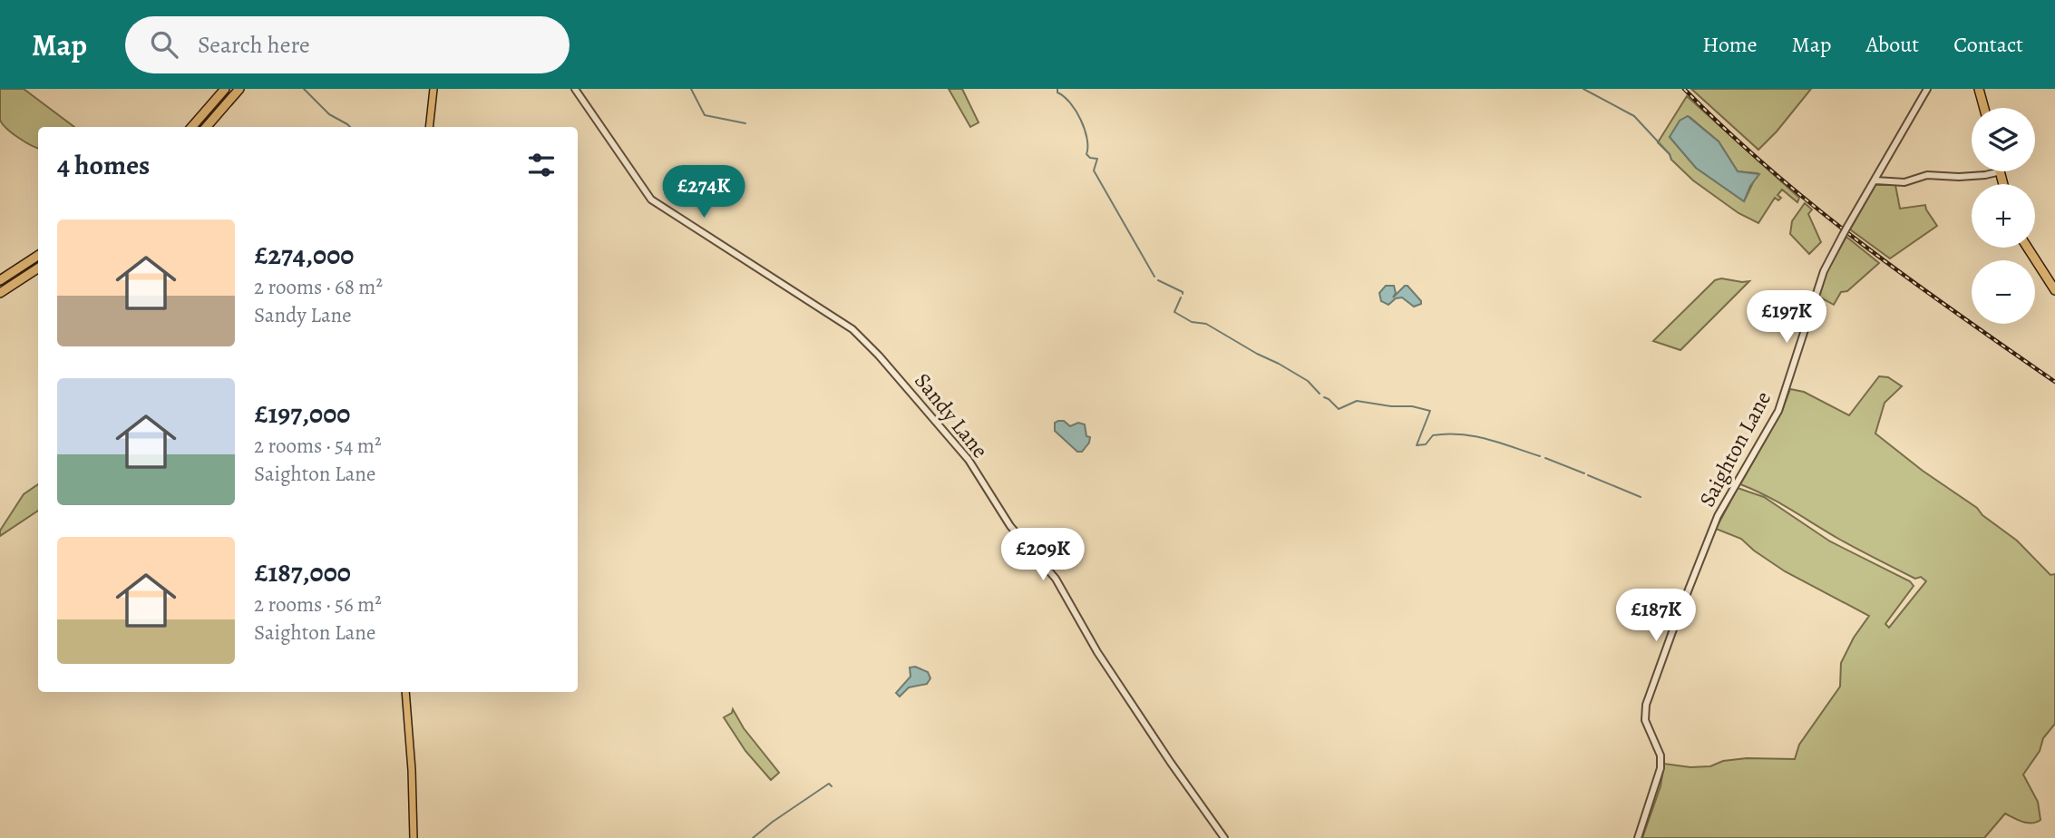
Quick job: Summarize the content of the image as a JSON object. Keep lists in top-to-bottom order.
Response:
{
  "streets": {
    "street": ["Sandy Lane", "Saighton Lane"]
  },
  "page": {
    "header": "Map",
    "search": "Search here",
    "nav": [
      "Home",
      "Map",
      "About",
      "Contact"
    ],
    "map_buttons": ["+", "−"],
    "heading": "4 homes",
    "price": [
      "£274K",
      "£197K",
      "£209K",
      "£187K"
    ],
    "list": [
      {
        "name": "£274,000",
        "note": "2 rooms · 68 m² · Sandy Lane"
      },
      {
        "name": "£197,000",
        "note": "2 rooms · 54 m² · Saighton Lane"
      },
      {
        "name": "£187,000",
        "note": "2 rooms · 56 m² · Saighton Lane"
      }
    ]
  }
}
